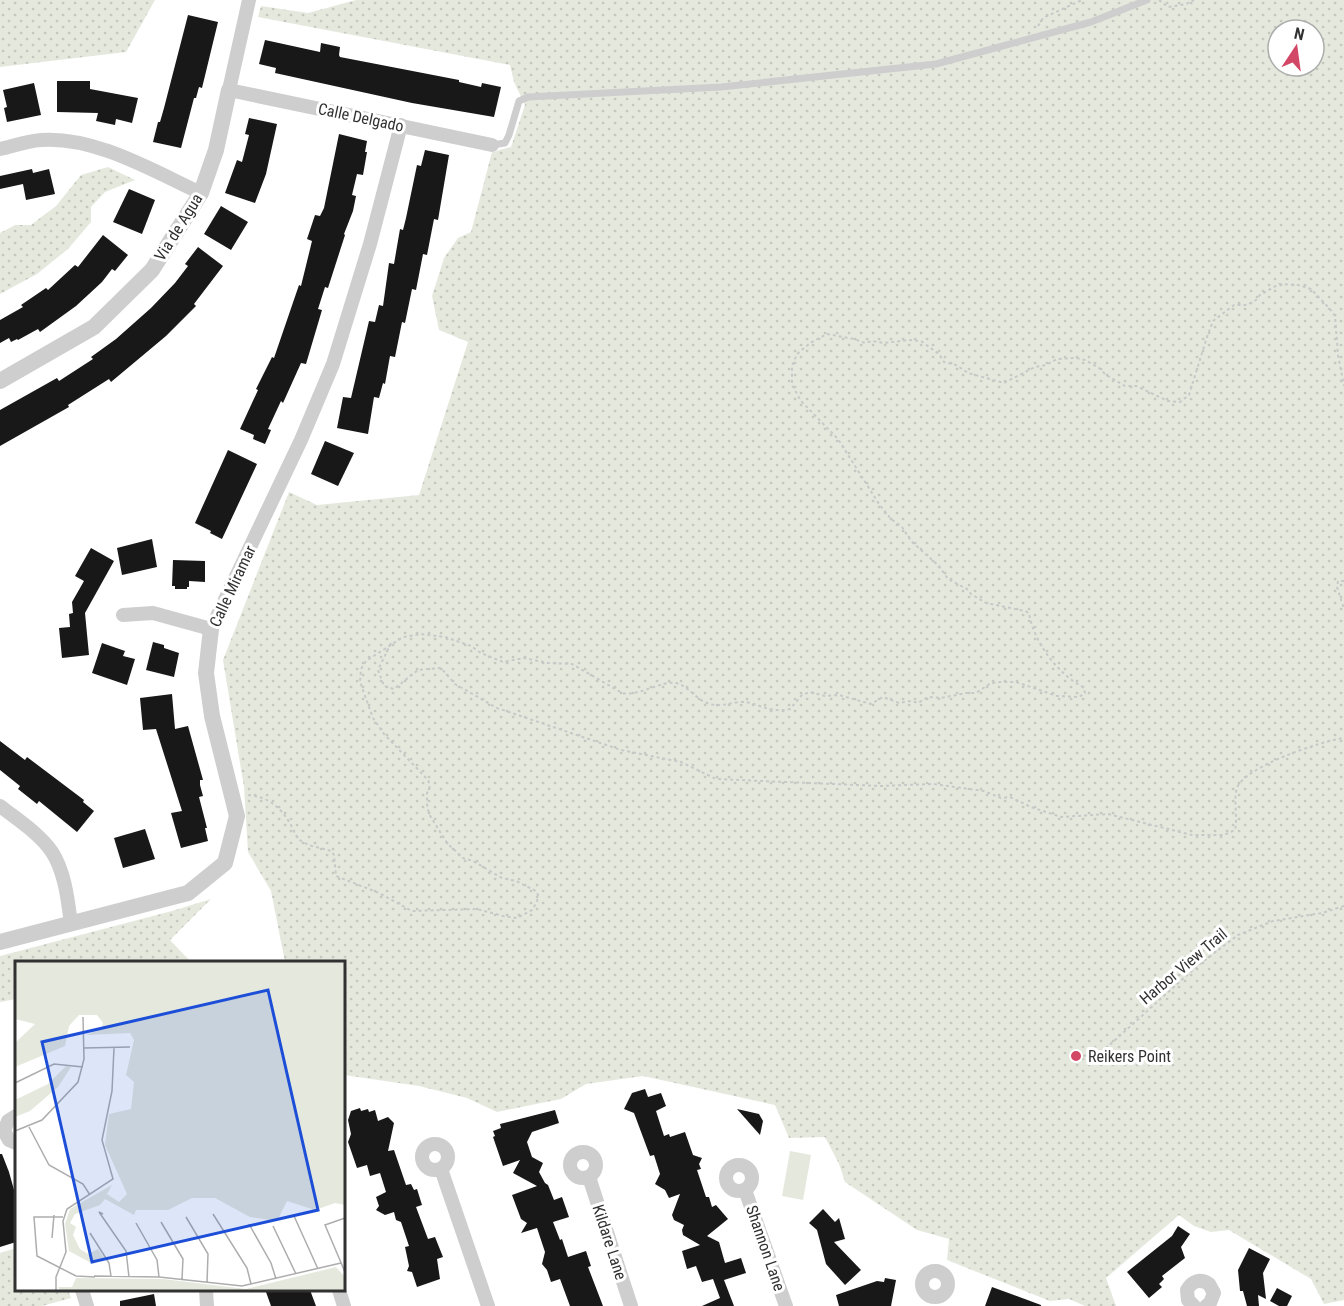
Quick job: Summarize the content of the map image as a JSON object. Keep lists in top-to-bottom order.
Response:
{
  "streets": {
    "street": [
      "Calle Delgado",
      "Via de Agua",
      "Calle Miramar",
      "Kildare Lane",
      "Shannon Lane"
    ],
    "path": ["Harbor View Trail"]
  },
  "crossings": [
    ["Calle Delgado", "Via de Agua"],
    ["Calle Delgado", "Calle Miramar"]
  ],
  "places": ["Reikers Point"],
  "north": "top"
}
